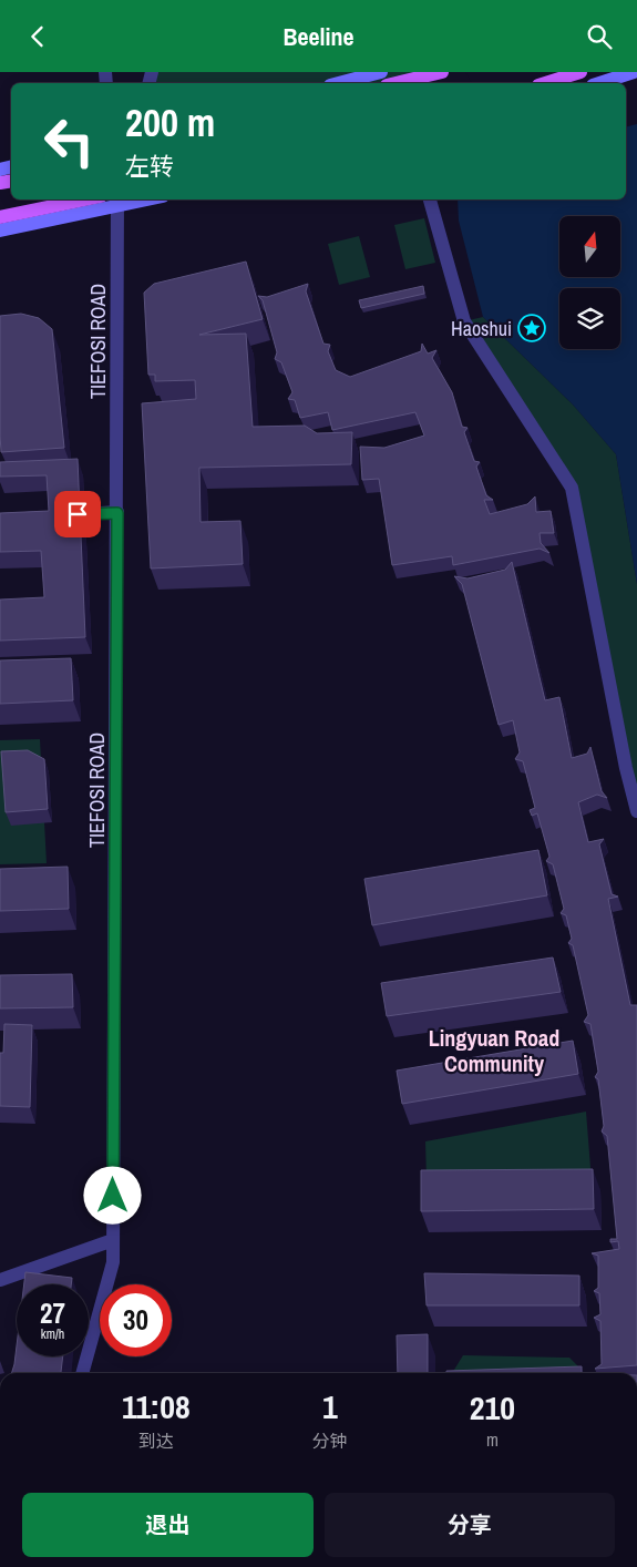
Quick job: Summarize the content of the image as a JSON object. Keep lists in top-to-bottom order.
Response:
{
  "streets": {
    "street": ["TIEFOSI ROAD"]
  },
  "districts": ["Lingyuan Road Community"],
  "places": {
    "place": ["Haoshui"]
  },
  "north": "top",
  "page": {
    "header": "Beeline",
    "turn": ["200 m", "左转"],
    "speed": "27 km/h",
    "limit": "30",
    "eta": [
      "11:08",
      "到达",
      "1",
      "分钟",
      "210",
      "m"
    ],
    "buttons": ["退出", "分享"]
  }
}
